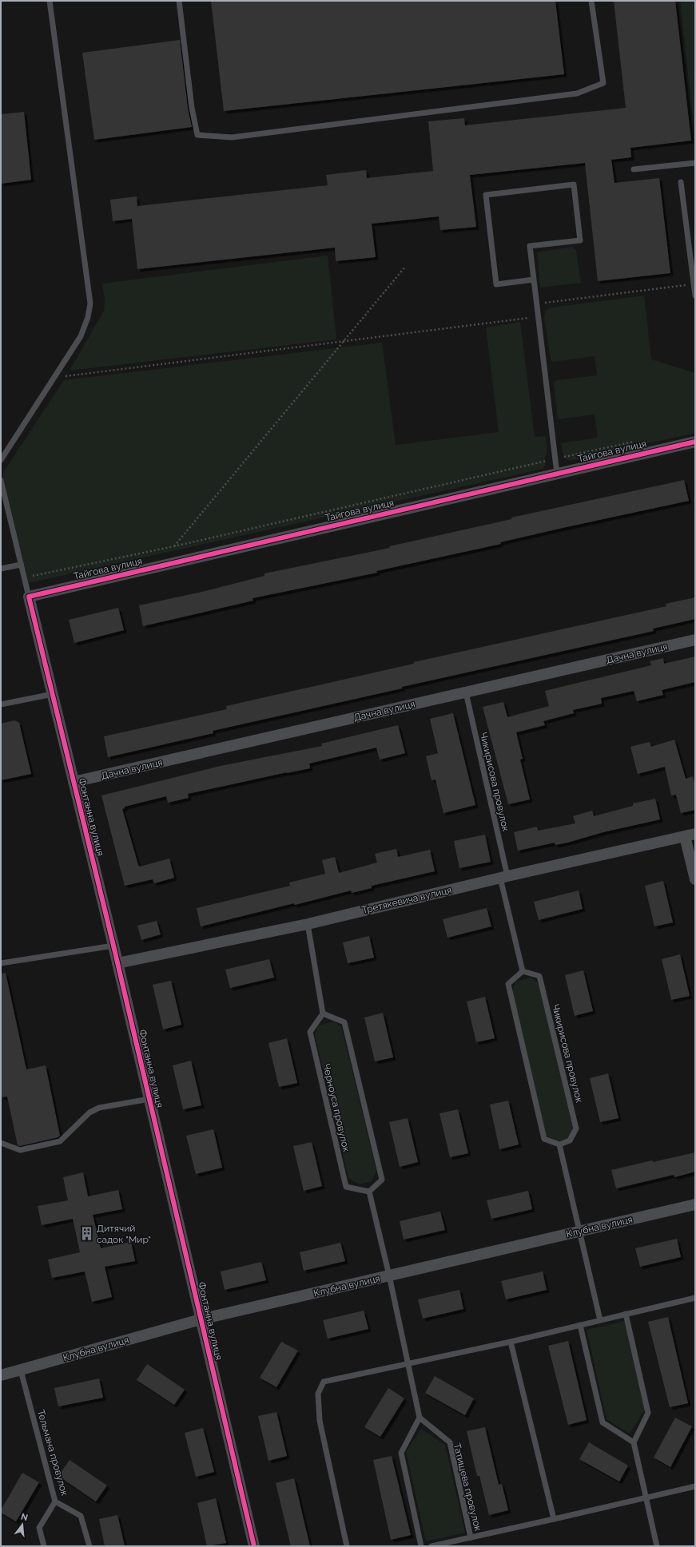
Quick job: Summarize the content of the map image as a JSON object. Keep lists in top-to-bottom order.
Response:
{
  "streets": {
    "street": [
      "Тайгова вулиця",
      "Дачна вулиця",
      "Фонтанна вулиця",
      "Третякевича вулиця",
      "Клубна вулиця"
    ],
    "lane": [
      "Чикирисова провулок",
      "Черноуса провулок",
      "Тельмана провулок",
      "Татищева провулок"
    ]
  },
  "crossings": [
    ["Тайгова вулиця", "Фонтанна вулиця"],
    ["Дачна вулиця", "Чикирисова провулок"],
    ["Дачна вулиця", "Фонтанна вулиця"],
    ["Чикирисова провулок", "Третякевича вулиця"],
    ["Фонтанна вулиця", "Третякевича вулиця"],
    ["Фонтанна вулиця", "Клубна вулиця"],
    ["Клубна вулиця", "Тельмана провулок"]
  ],
  "places": {
    "building": ["Дитячий садок \"Мир\""]
  },
  "north": "top"
}
